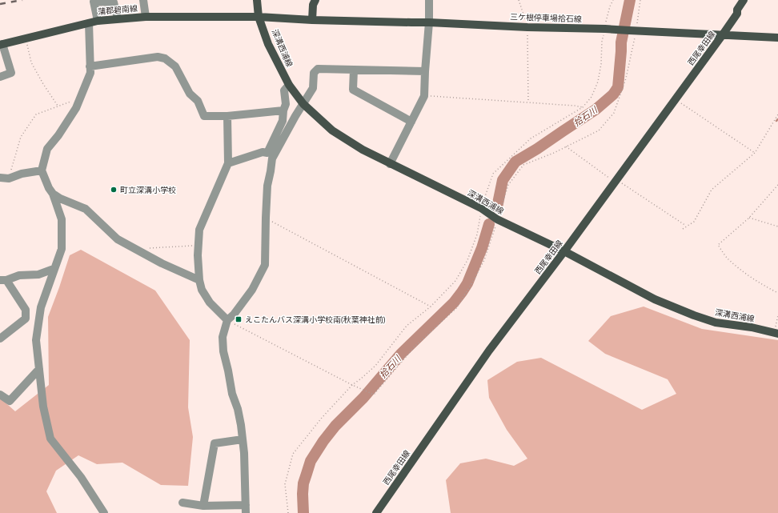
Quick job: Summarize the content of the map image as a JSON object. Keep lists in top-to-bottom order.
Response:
{
  "streets": {
    "main road": [
      "蒲郡碧南線",
      "三ケ根停車場拾石線",
      "深溝西浦線",
      "西尾幸田線"
    ]
  },
  "crossings": [
    ["蒲郡碧南線", "三ケ根停車場拾石線"],
    ["蒲郡碧南線", "深溝西浦線"],
    ["三ケ根停車場拾石線", "深溝西浦線"],
    ["三ケ根停車場拾石線", "西尾幸田線"],
    ["深溝西浦線", "西尾幸田線"]
  ],
  "water": ["拾石川"],
  "places": {
    "other": ["町立深溝小学校"],
    "transit": ["えこたんバス深溝小学校南(秋葉神社前)"]
  }
}
